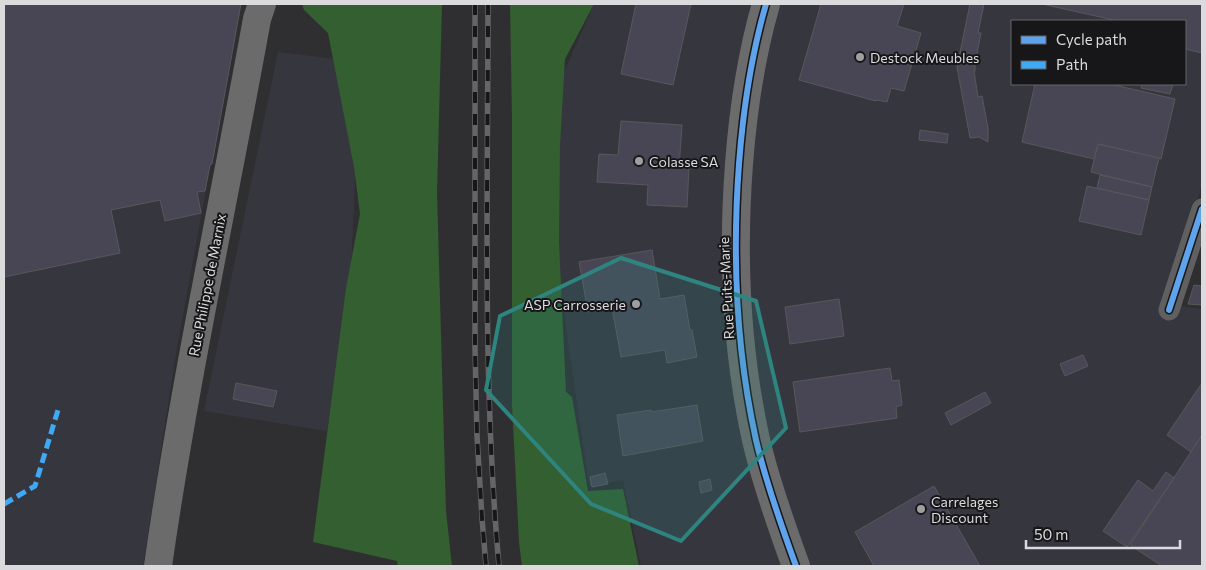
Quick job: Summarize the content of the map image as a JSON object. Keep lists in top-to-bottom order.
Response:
{
  "streets": {
    "street": ["Rue Philippe de Marnix", "Rue Puits-Marie"]
  },
  "places": [
    "Destock Meubles",
    "Colasse SA",
    "ASP Carrosserie",
    "Carrelages Discount"
  ],
  "legend": ["Cycle path", "Path"],
  "scale_bar": "50 m"
}
